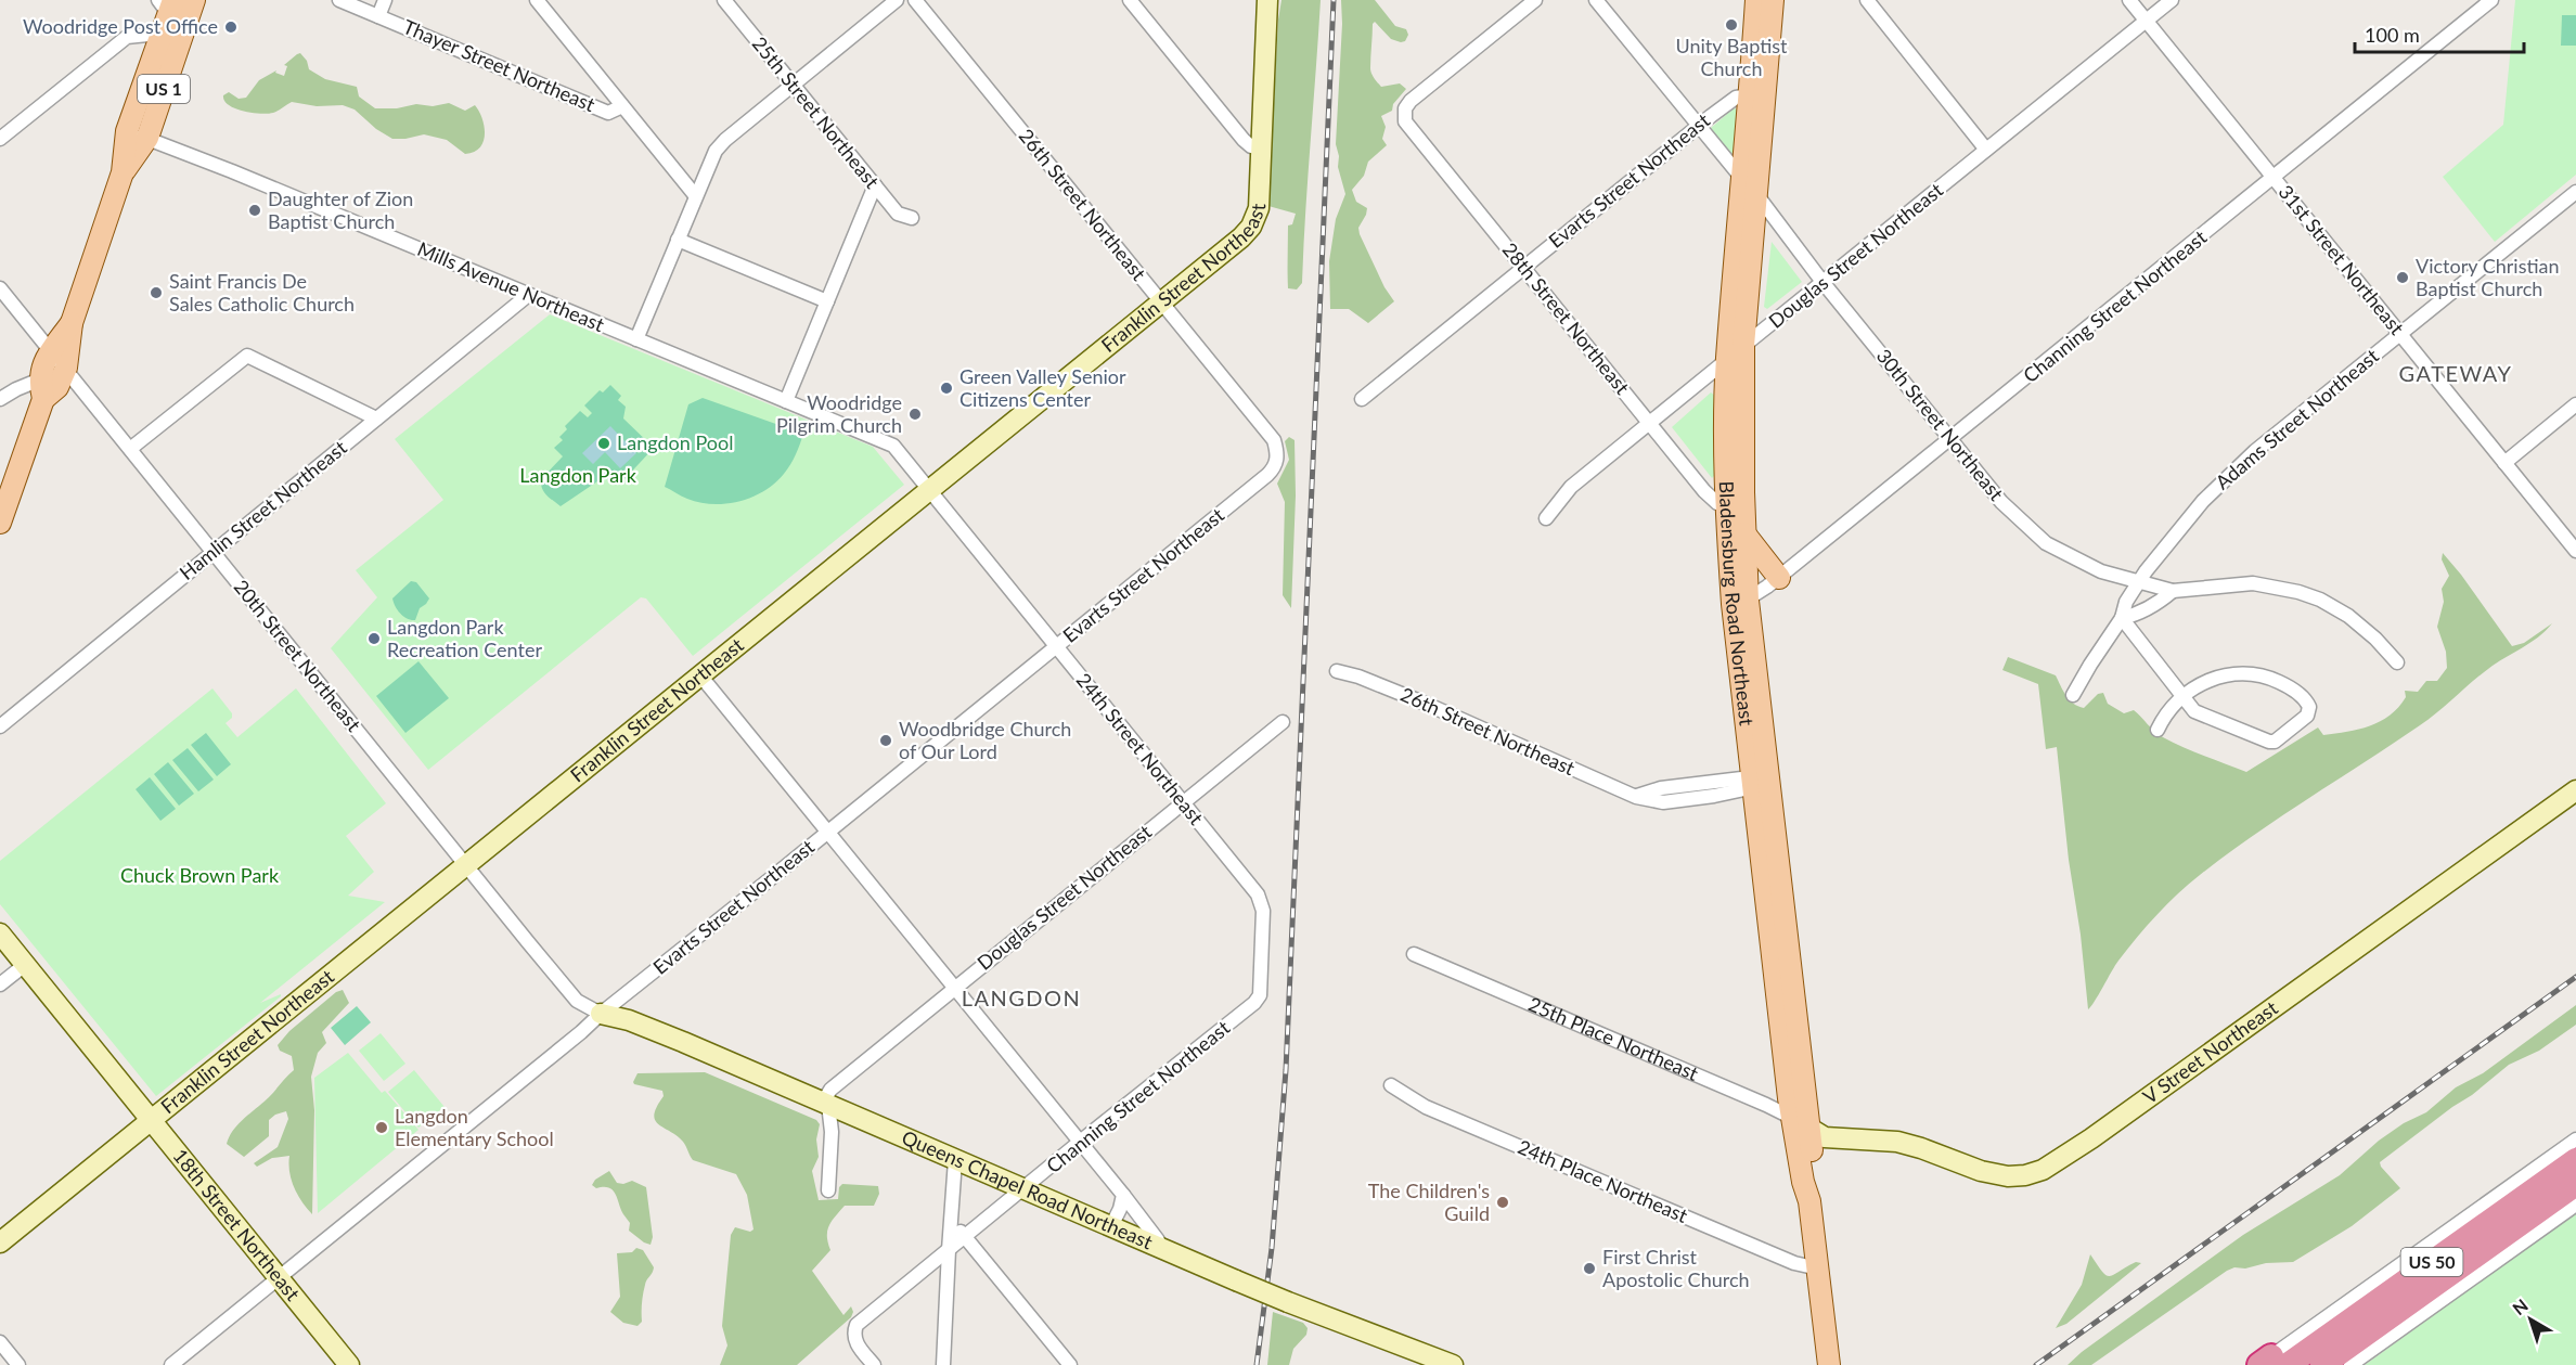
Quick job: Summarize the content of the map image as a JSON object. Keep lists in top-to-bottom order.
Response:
{
  "streets": {
    "highway": ["US 50"],
    "main road": ["US 1", "Bladensburg Road Northeast"],
    "street": [
      "Thayer Street Northeast",
      "25th Street Northeast",
      "Evarts Street Northeast",
      "26th Street Northeast",
      "Douglas Street Northeast",
      "31st Street Northeast",
      "Franklin Street Northeast",
      "Mills Avenue Northeast",
      "Channing Street Northeast",
      "28th Street Northeast",
      "Adams Street Northeast",
      "30th Street Northeast",
      "Hamlin Street Northeast",
      "20th Street Northeast",
      "24th Street Northeast",
      "25th Place Northeast",
      "V Street Northeast",
      "24th Place Northeast",
      "Queens Chapel Road Northeast",
      "18th Street Northeast"
    ]
  },
  "crossings": [
    ["US 1", "Mills Avenue Northeast"],
    ["US 1", "20th Street Northeast"],
    ["Evarts Street Northeast", "26th Street Northeast"],
    ["Evarts Street Northeast", "28th Street Northeast"],
    ["Evarts Street Northeast", "30th Street Northeast"],
    ["Evarts Street Northeast", "Bladensburg Road Northeast"],
    ["Evarts Street Northeast", "20th Street Northeast"],
    ["Evarts Street Northeast", "24th Street Northeast"],
    ["Evarts Street Northeast", "Queens Chapel Road Northeast"],
    ["Evarts Street Northeast", "18th Street Northeast"],
    ["26th Street Northeast", "Franklin Street Northeast"],
    ["26th Street Northeast", "Bladensburg Road Northeast"],
    ["Douglas Street Northeast", "31st Street Northeast"],
    ["Douglas Street Northeast", "28th Street Northeast"],
    ["Douglas Street Northeast", "30th Street Northeast"],
    ["Douglas Street Northeast", "Bladensburg Road Northeast"],
    ["Douglas Street Northeast", "24th Street Northeast"],
    ["Douglas Street Northeast", "Queens Chapel Road Northeast"],
    ["31st Street Northeast", "Channing Street Northeast"],
    ["31st Street Northeast", "Adams Street Northeast"],
    ["Franklin Street Northeast", "20th Street Northeast"],
    ["Franklin Street Northeast", "24th Street Northeast"],
    ["Franklin Street Northeast", "18th Street Northeast"],
    ["Mills Avenue Northeast", "Hamlin Street Northeast"],
    ["Mills Avenue Northeast", "24th Street Northeast"],
    ["Channing Street Northeast", "30th Street Northeast"],
    ["Channing Street Northeast", "Bladensburg Road Northeast"],
    ["Channing Street Northeast", "24th Street Northeast"],
    ["Channing Street Northeast", "Queens Chapel Road Northeast"],
    ["28th Street Northeast", "Bladensburg Road Northeast"],
    ["Adams Street Northeast", "30th Street Northeast"],
    ["30th Street Northeast", "Bladensburg Road Northeast"],
    ["Hamlin Street Northeast", "20th Street Northeast"],
    ["Bladensburg Road Northeast", "25th Place Northeast"],
    ["Bladensburg Road Northeast", "V Street Northeast"],
    ["Bladensburg Road Northeast", "24th Place Northeast"],
    ["20th Street Northeast", "Queens Chapel Road Northeast"],
    ["25th Place Northeast", "V Street Northeast"]
  ],
  "districts": ["GATEWAY", "LANGDON"],
  "parks": ["Langdon Park", "Chuck Brown Park"],
  "places": [
    "Unity Baptist Church",
    "Woodridge Post Office",
    "Daughter of Zion Baptist Church",
    "Victory Christian Baptist Church",
    "Saint Francis De Sales Catholic Church",
    "Green Valley Senior Citizens Center",
    "Woodridge Pilgrim Church",
    "Langdon Pool",
    "Langdon Park Recreation Center",
    "Woodbridge Church of Our Lord",
    "Langdon Elementary School",
    "The Children's Guild",
    "First Christ Apostolic Church"
  ],
  "scale_bar": "100 m",
  "north": "top left"
}
